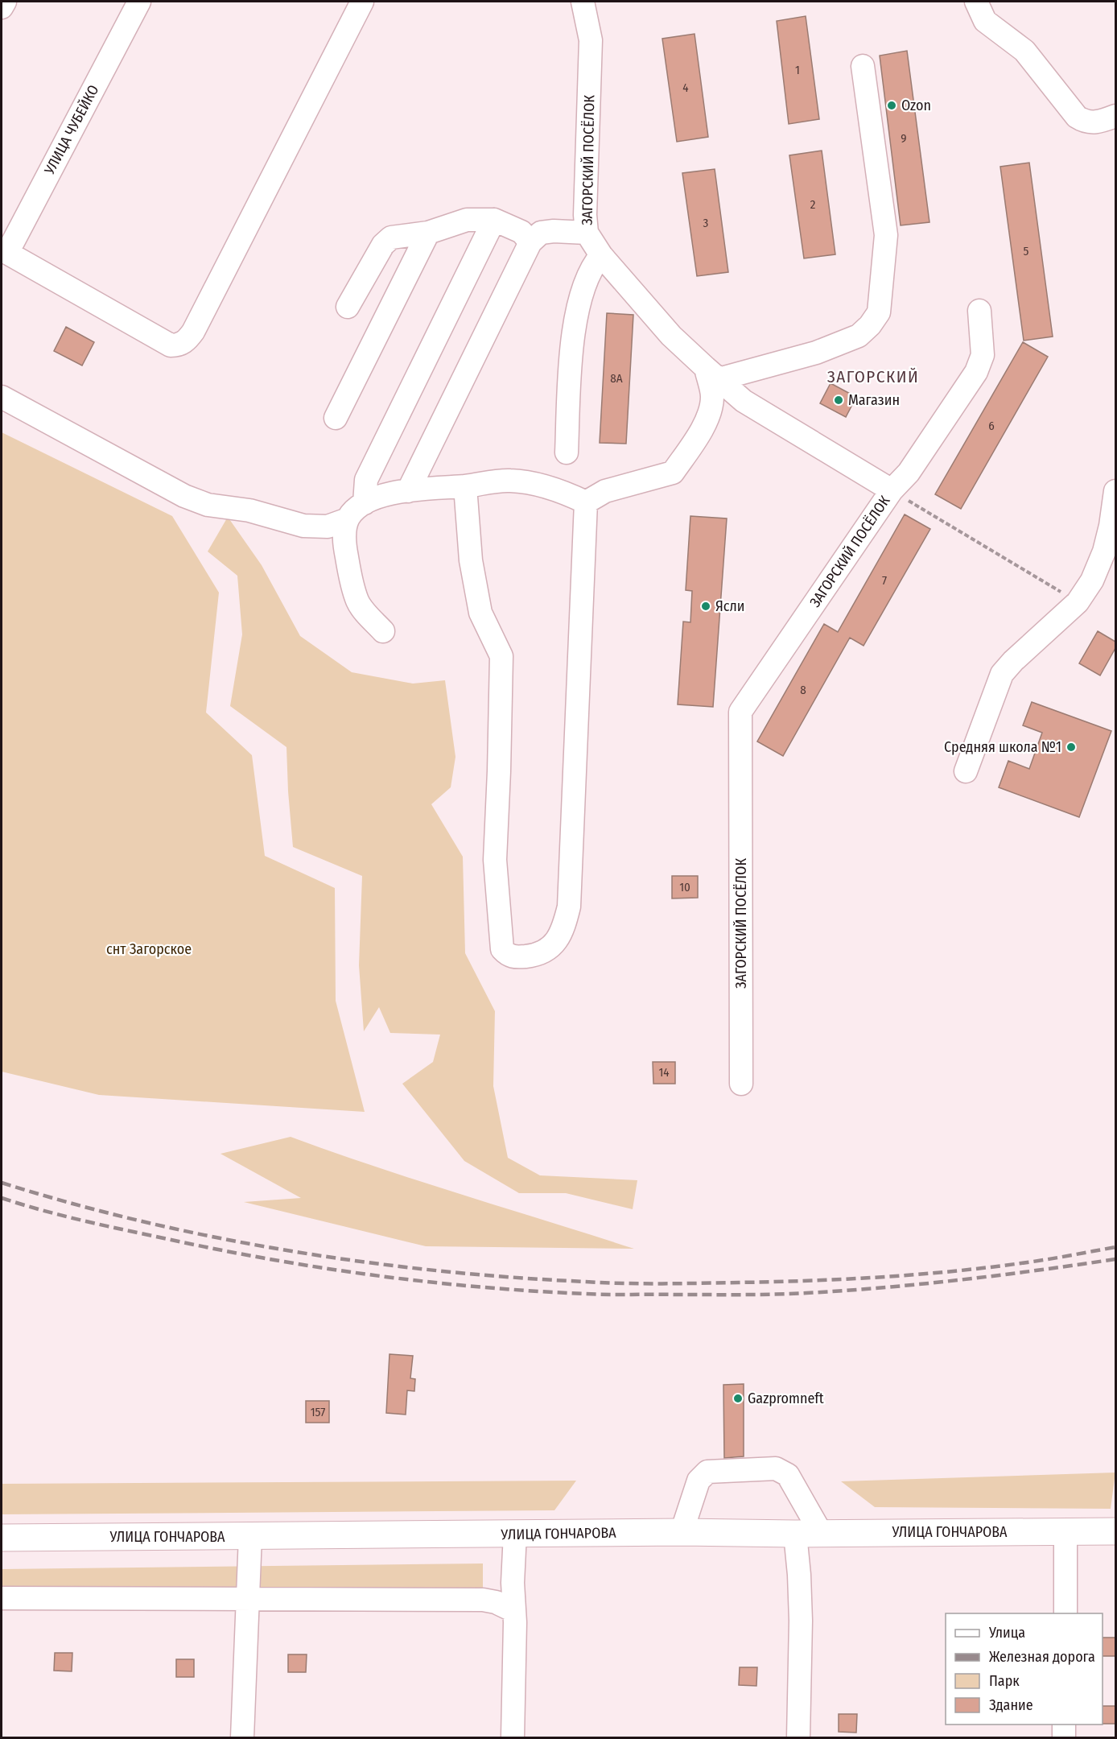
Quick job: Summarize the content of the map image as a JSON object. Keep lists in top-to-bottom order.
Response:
{
  "streets": {
    "main road": ["УЛИЦА ГОНЧАРОВА"],
    "street": ["УЛИЦА ЧУБЕЙКО", "ЗАГОРСКИЙ ПОСЁЛОК"]
  },
  "districts": ["ЗАГОРСКИЙ"],
  "parks": ["снт Загорское"],
  "places": [
    "Ozon",
    "Магазин",
    "Ясли",
    "Средняя школа №1",
    "Gazpromneft"
  ],
  "house_numbers": [
    "1",
    "4",
    "9",
    "2",
    "3",
    "5",
    "8А",
    "6",
    "7",
    "8",
    "10",
    "14",
    "157"
  ],
  "legend": [
    "Улица",
    "Железная дорога",
    "Парк",
    "Здание"
  ]
}
